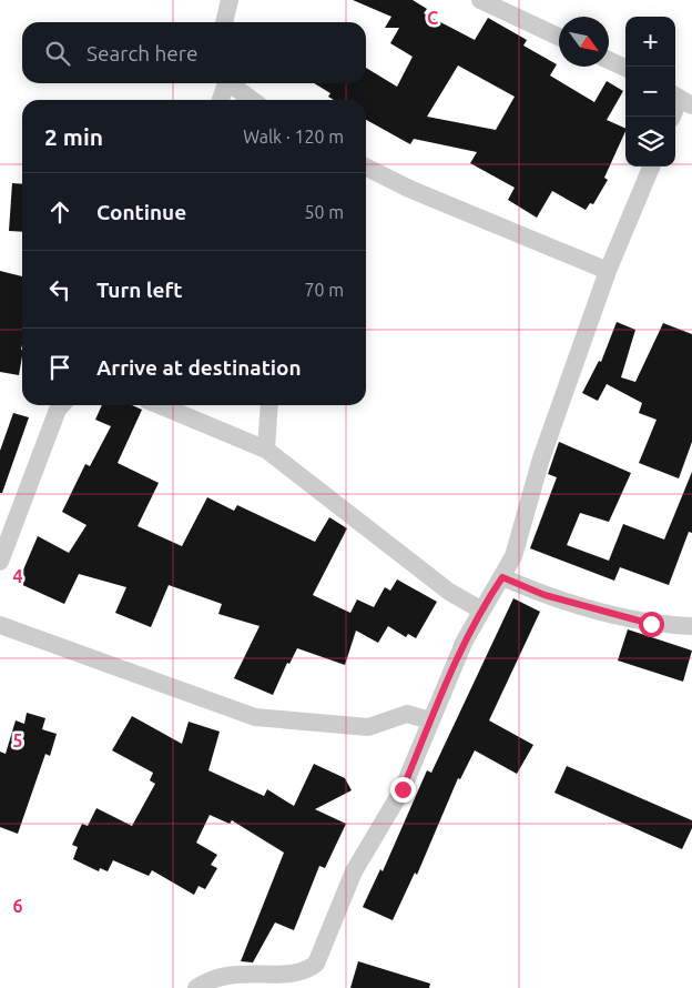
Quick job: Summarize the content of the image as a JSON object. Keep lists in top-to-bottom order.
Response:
{
  "north": "bottom right",
  "page": {
    "map_buttons": ["+", "−"],
    "search": "Search here",
    "heading": ["2 min", "Walk · 120 m"],
    "list": [
      ["Continue", "50 m"],
      ["Turn left", "70 m"],
      "Arrive at destination"
    ]
  },
  "grid": {
    "columns": ["C"],
    "rows": ["4", "5", "6"]
  }
}
